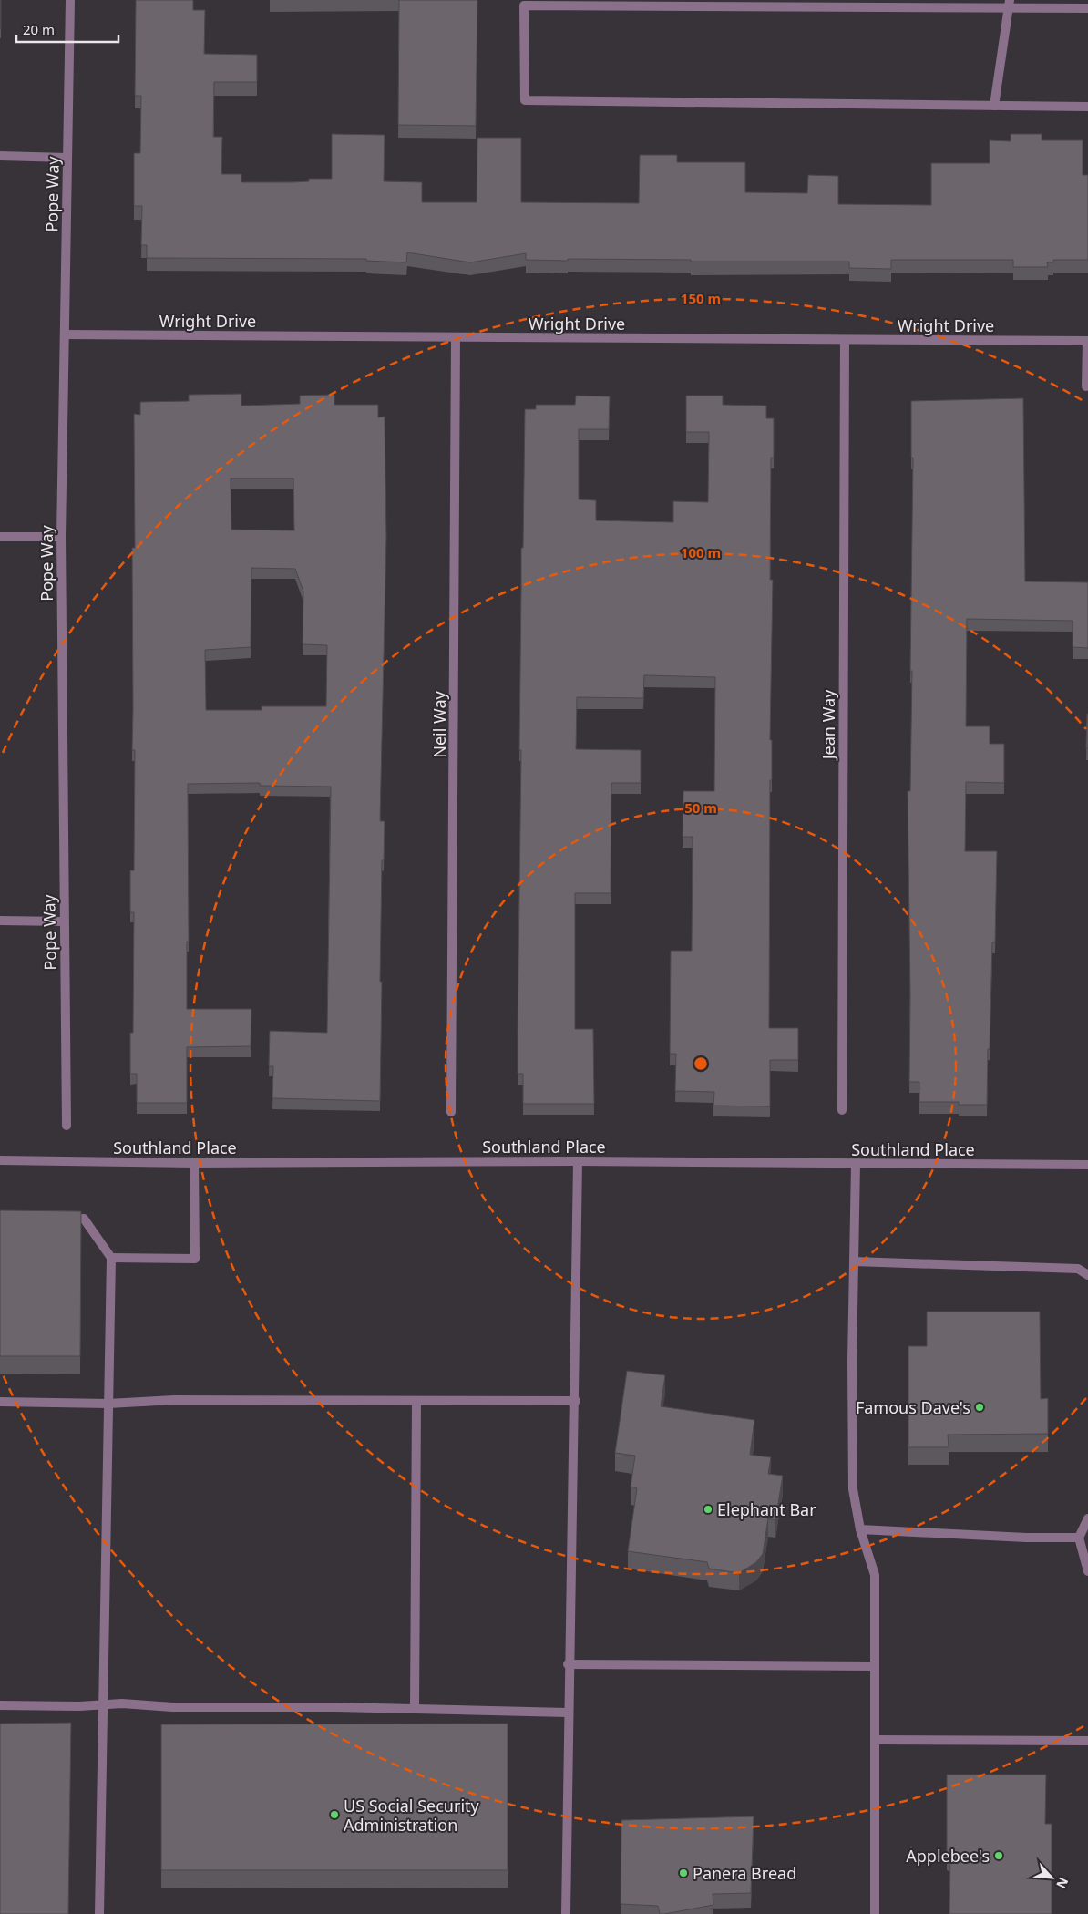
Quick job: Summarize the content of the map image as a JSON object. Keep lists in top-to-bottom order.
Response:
{
  "streets": {
    "street": [
      "Pope Way",
      "Wright Drive",
      "Neil Way",
      "Jean Way",
      "Southland Place"
    ]
  },
  "crossings": [
    ["Pope Way", "Wright Drive"],
    ["Wright Drive", "Neil Way"],
    ["Wright Drive", "Jean Way"]
  ],
  "places": [
    "Famous Dave's",
    "Elephant Bar",
    "US Social Security Administration",
    "Applebee's",
    "Panera Bread"
  ],
  "scale_bar": "20 m",
  "north": "bottom right",
  "rings": ["150 m", "100 m", "50 m"]
}
